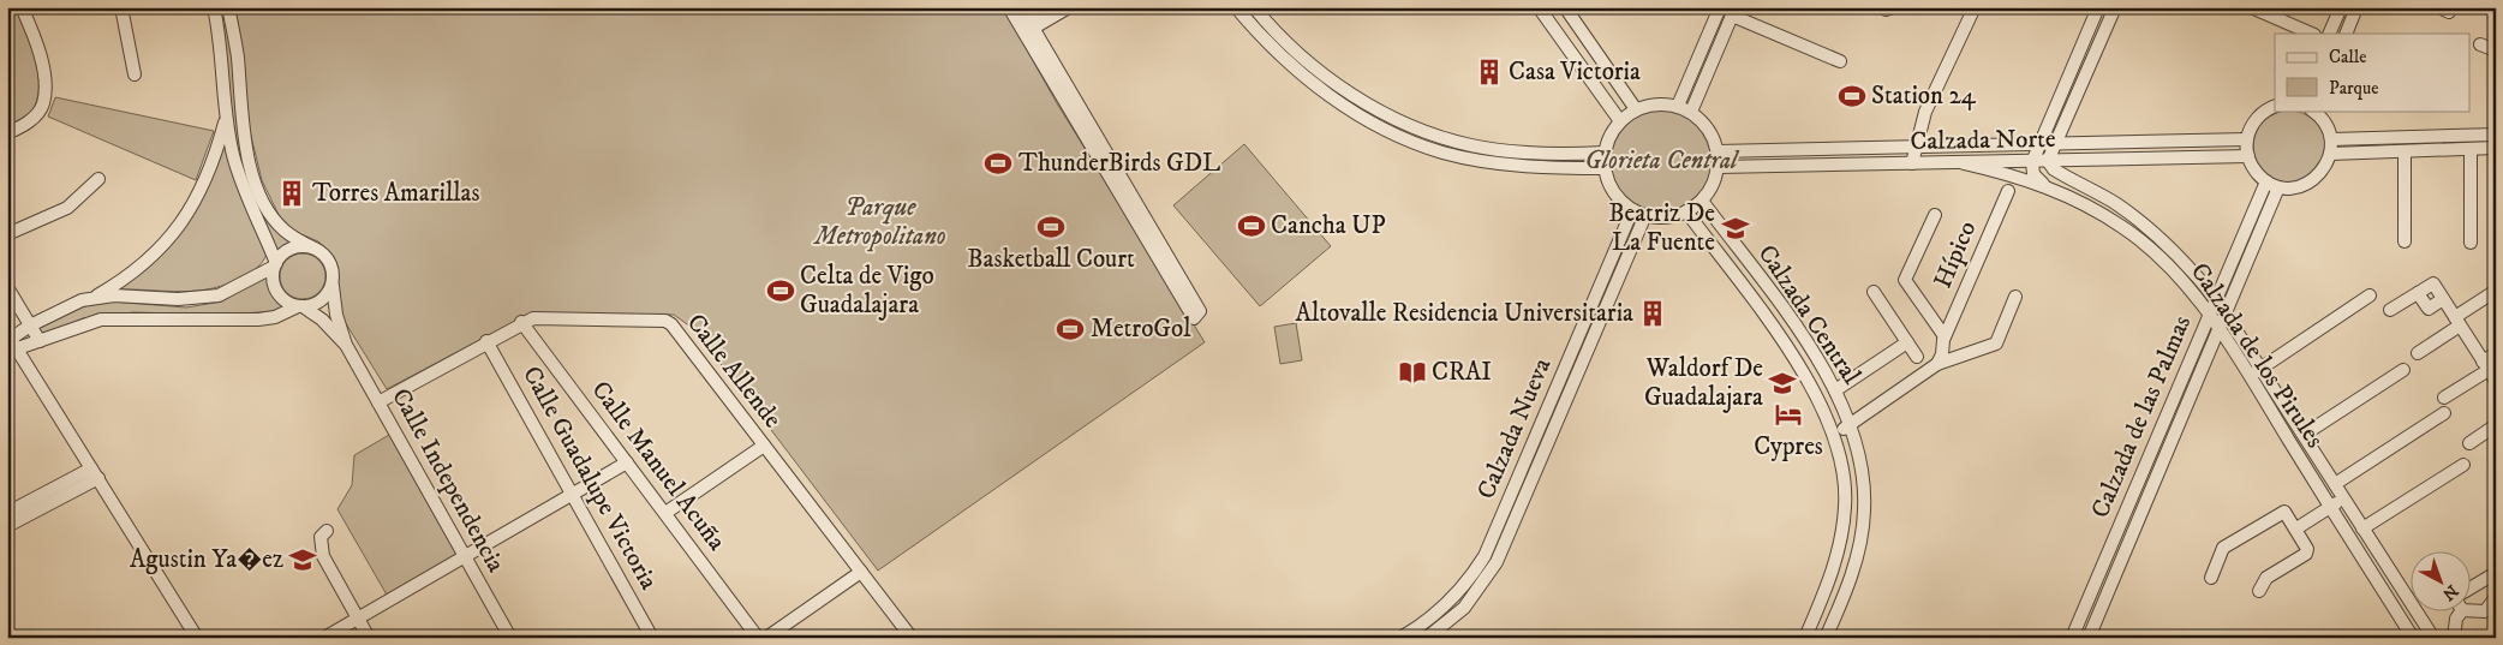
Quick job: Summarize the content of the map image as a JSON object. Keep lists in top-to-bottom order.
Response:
{
  "streets": {
    "street": [
      "Calzada Norte",
      "Hípico",
      "Calzada Central",
      "Calzada de los Pirules",
      "Calle Allende",
      "Calzada de las Palmas",
      "Calzada Nueva",
      "Calle Manuel Acuña",
      "Calle Guadalupe Victoria",
      "Calle Independencia"
    ]
  },
  "crossings": [
    ["Calzada Norte", "Calzada Central"],
    ["Calzada Norte", "Calzada de los Pirules"],
    ["Calzada Norte", "Calzada Nueva"],
    ["Calzada Central", "Calzada Nueva"],
    ["Calzada de los Pirules", "Calzada de las Palmas"],
    ["Calle Allende", "Calle Manuel Acuña"],
    ["Calle Allende", "Calle Guadalupe Victoria"],
    ["Calle Allende", "Calle Independencia"]
  ],
  "parks": ["Glorieta Central", "Parque Metropolitano"],
  "places": {
    "building": ["Casa Victoria", "Torres Amarillas", "Altovalle Residencia Universitaria"],
    "sports": [
      "Station 24",
      "ThunderBirds GDL",
      "Cancha UP",
      "Basketball Court",
      "Celta de Vigo Guadalajara",
      "MetroGol"
    ],
    "school or university": ["Beatriz De La Fuente", "Waldorf De Guadalajara", "Agustin Ya�ez"],
    "library": ["CRAI"],
    "hotel": ["Cypres"]
  },
  "legend": ["Calle", "Parque"],
  "north": "bottom right"
}
